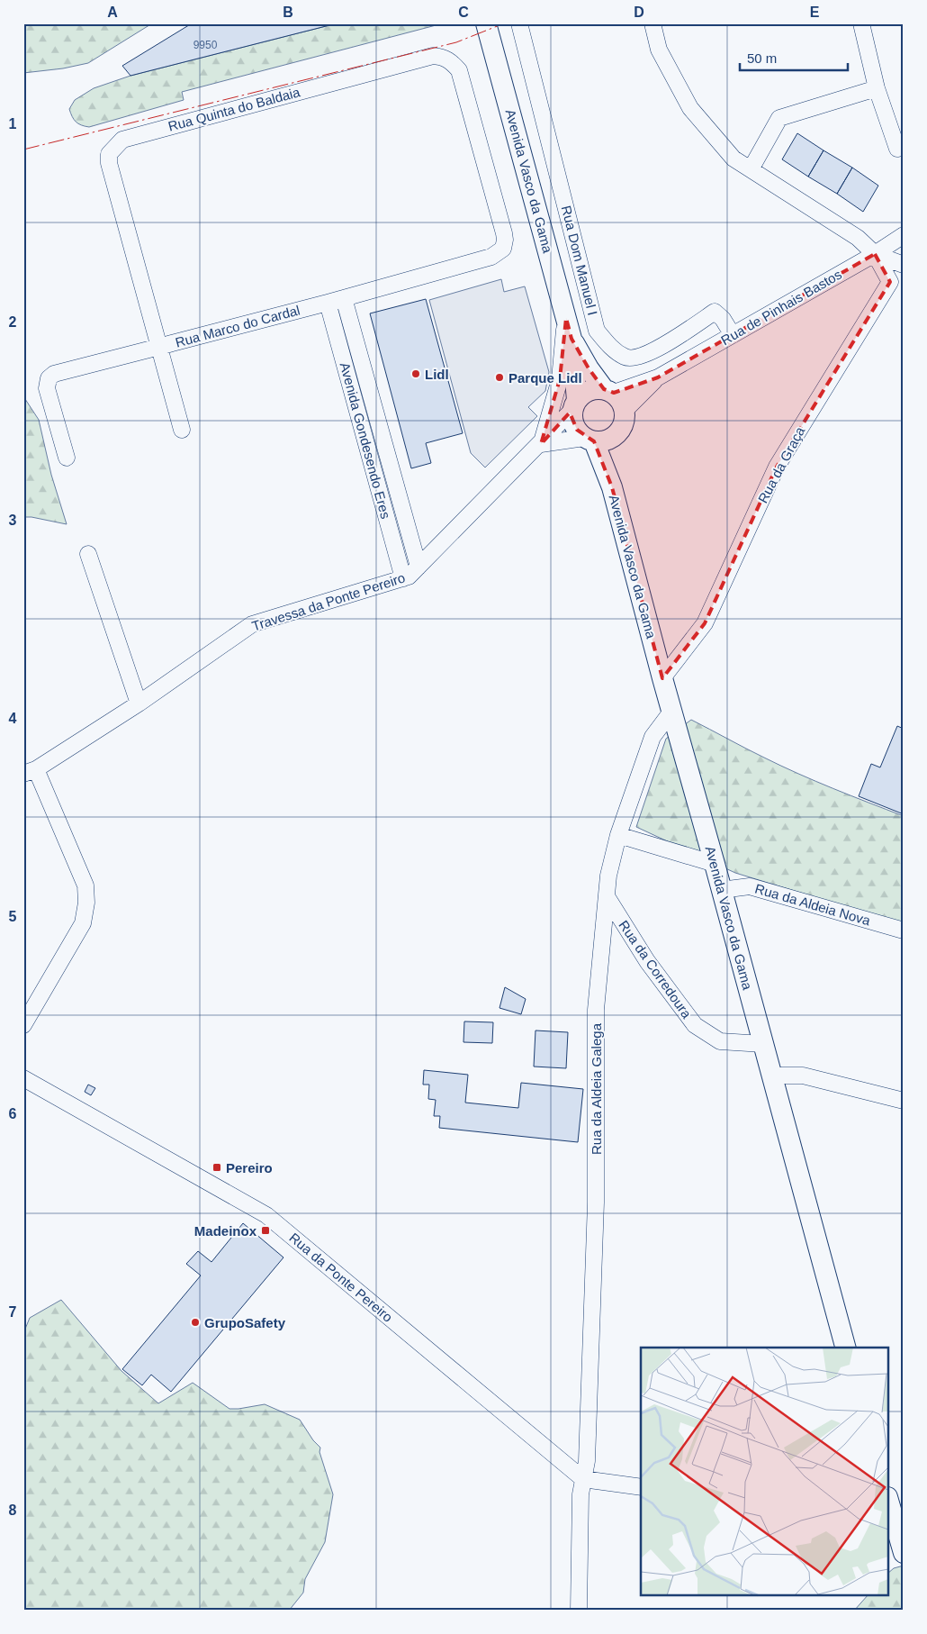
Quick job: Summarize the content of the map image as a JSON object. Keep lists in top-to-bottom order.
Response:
{
  "streets": {
    "main road": ["Avenida Vasco da Gama"],
    "street": [
      "Rua Quinta do Baldaia",
      "Rua Dom Manuel I",
      "Rua de Pinhais Bastos",
      "Rua Marco do Cardal",
      "Avenida Gondesendo Eres",
      "Rua da Graça",
      "Travessa da Ponte Pereiro",
      "Rua da Aldeia Nova",
      "Rua da Corredoura",
      "Rua da Aldeia Galega",
      "Rua da Ponte Pereiro"
    ]
  },
  "crossings": [
    ["Rua Quinta do Baldaia", "Rua Marco do Cardal"],
    ["Avenida Vasco da Gama", "Rua de Pinhais Bastos"],
    ["Avenida Vasco da Gama", "Rua da Graça"],
    ["Avenida Vasco da Gama", "Travessa da Ponte Pereiro"],
    ["Avenida Vasco da Gama", "Rua da Aldeia Nova"],
    ["Avenida Vasco da Gama", "Rua da Corredoura"],
    ["Avenida Vasco da Gama", "Rua da Aldeia Galega"],
    ["Rua Dom Manuel I", "Rua de Pinhais Bastos"],
    ["Rua de Pinhais Bastos", "Rua da Graça"],
    ["Rua de Pinhais Bastos", "Travessa da Ponte Pereiro"],
    ["Rua Marco do Cardal", "Avenida Gondesendo Eres"],
    ["Avenida Gondesendo Eres", "Travessa da Ponte Pereiro"],
    ["Rua da Corredoura", "Rua da Aldeia Galega"],
    ["Rua da Aldeia Galega", "Rua da Ponte Pereiro"]
  ],
  "places": {
    "other": ["Lidl", "Parque Lidl", "GrupoSafety"],
    "transit": ["Pereiro", "Madeinox"]
  },
  "house_numbers": ["9950"],
  "scale_bar": "50 m",
  "grid": {
    "columns": [
      "A",
      "B",
      "C",
      "D",
      "E"
    ],
    "rows": [
      "1",
      "2",
      "3",
      "4",
      "5",
      "6",
      "7",
      "8"
    ]
  }
}
